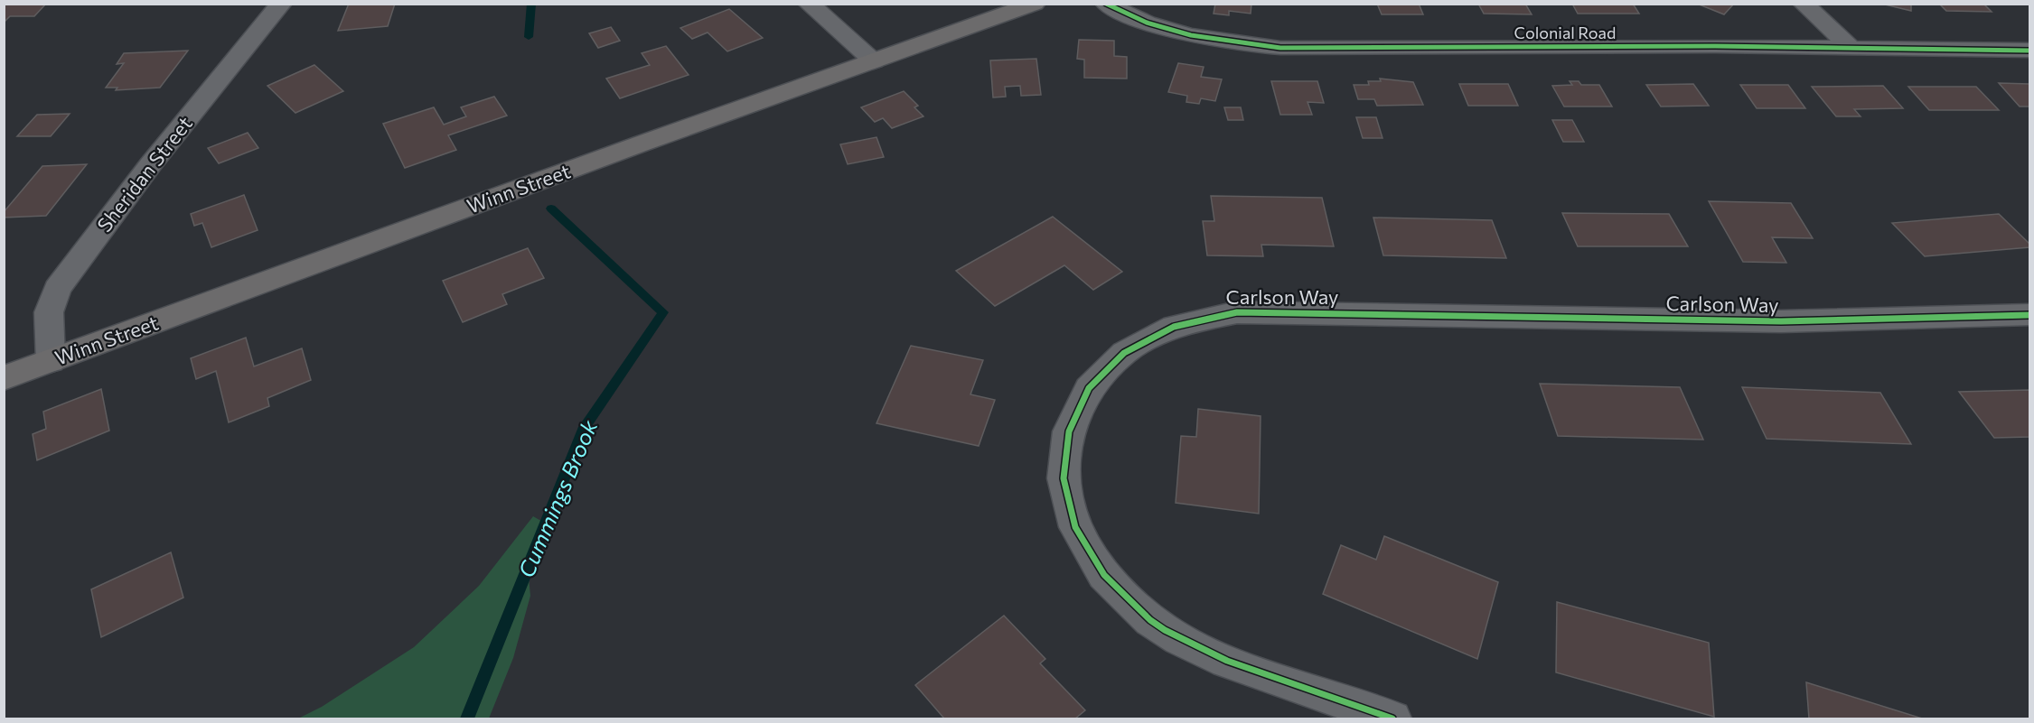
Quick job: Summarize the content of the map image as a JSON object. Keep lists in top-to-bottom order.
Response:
{
  "streets": {
    "main road": ["Winn Street"],
    "street": ["Colonial Road", "Sheridan Street", "Carlson Way"]
  },
  "crossings": [
    ["Sheridan Street", "Winn Street"]
  ],
  "water": ["Cummings Brook"]
}
